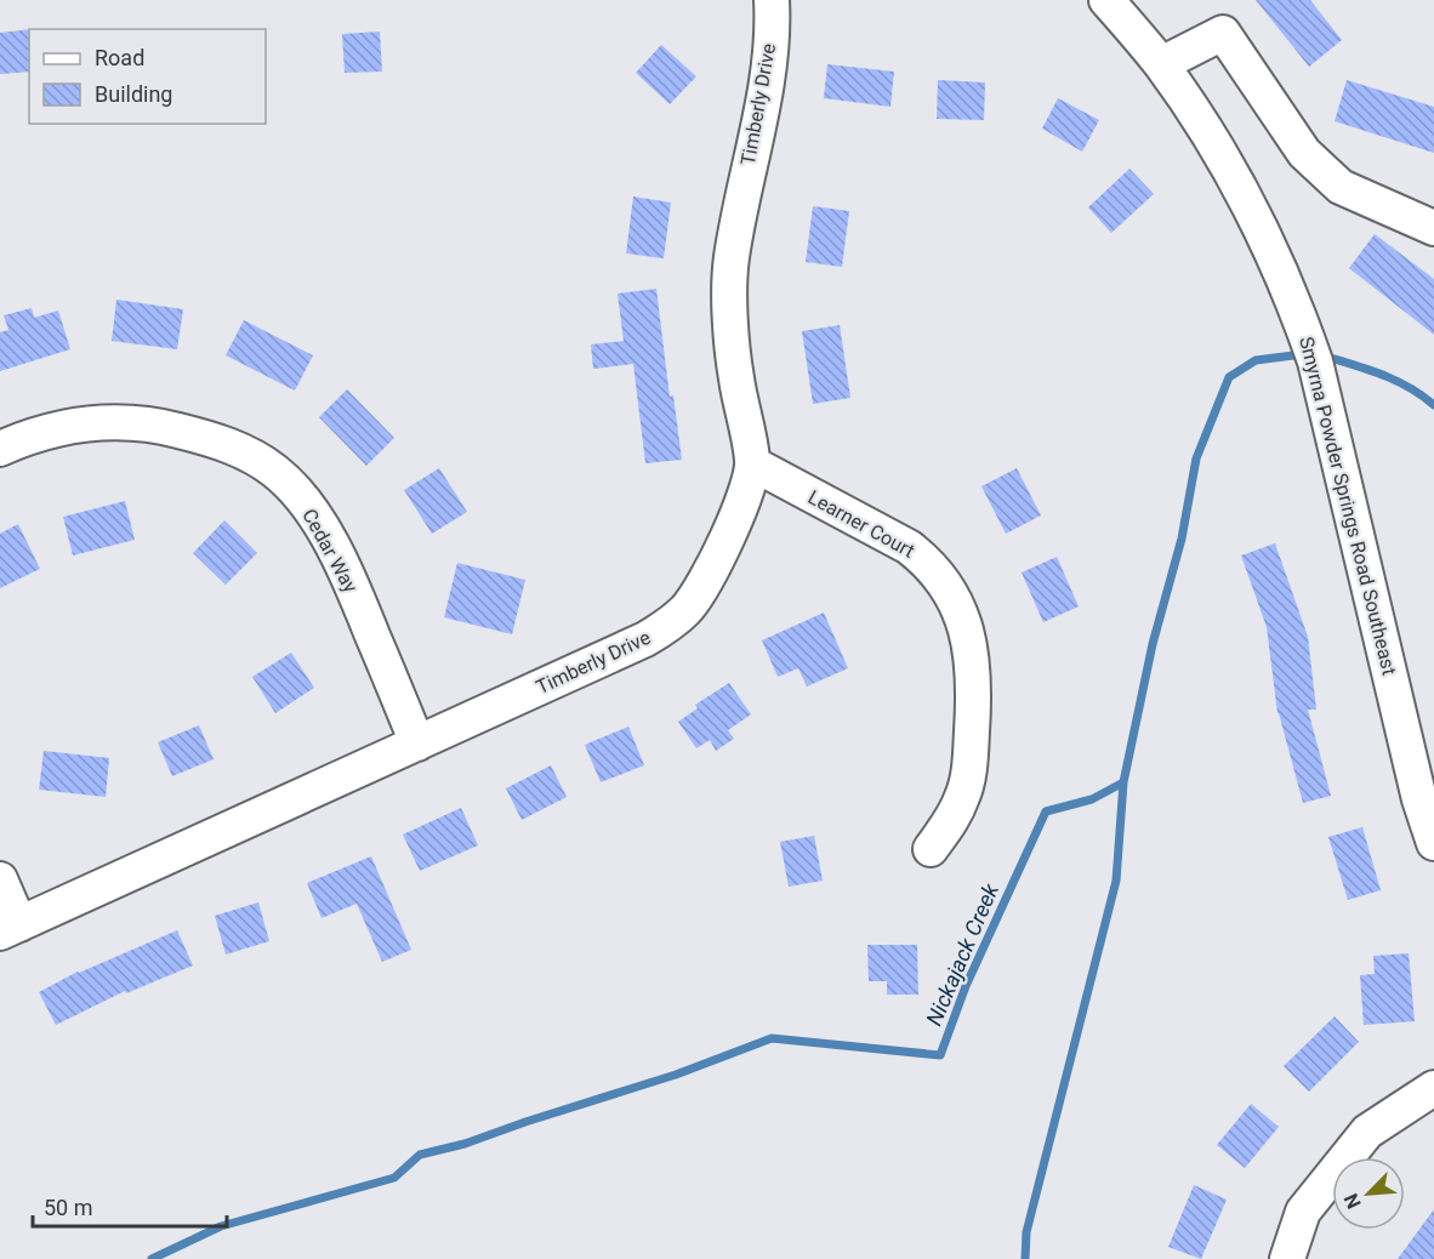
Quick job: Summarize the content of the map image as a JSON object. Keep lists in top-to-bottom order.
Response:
{
  "streets": {
    "street": [
      "Timberly Drive",
      "Smyrna Powder Springs Road Southeast",
      "Learner Court",
      "Cedar Way"
    ]
  },
  "crossings": [
    ["Timberly Drive", "Learner Court"],
    ["Timberly Drive", "Cedar Way"]
  ],
  "water": ["Nickajack Creek"],
  "legend": ["Road", "Building"],
  "scale_bar": "50 m",
  "north": "bottom left"
}
